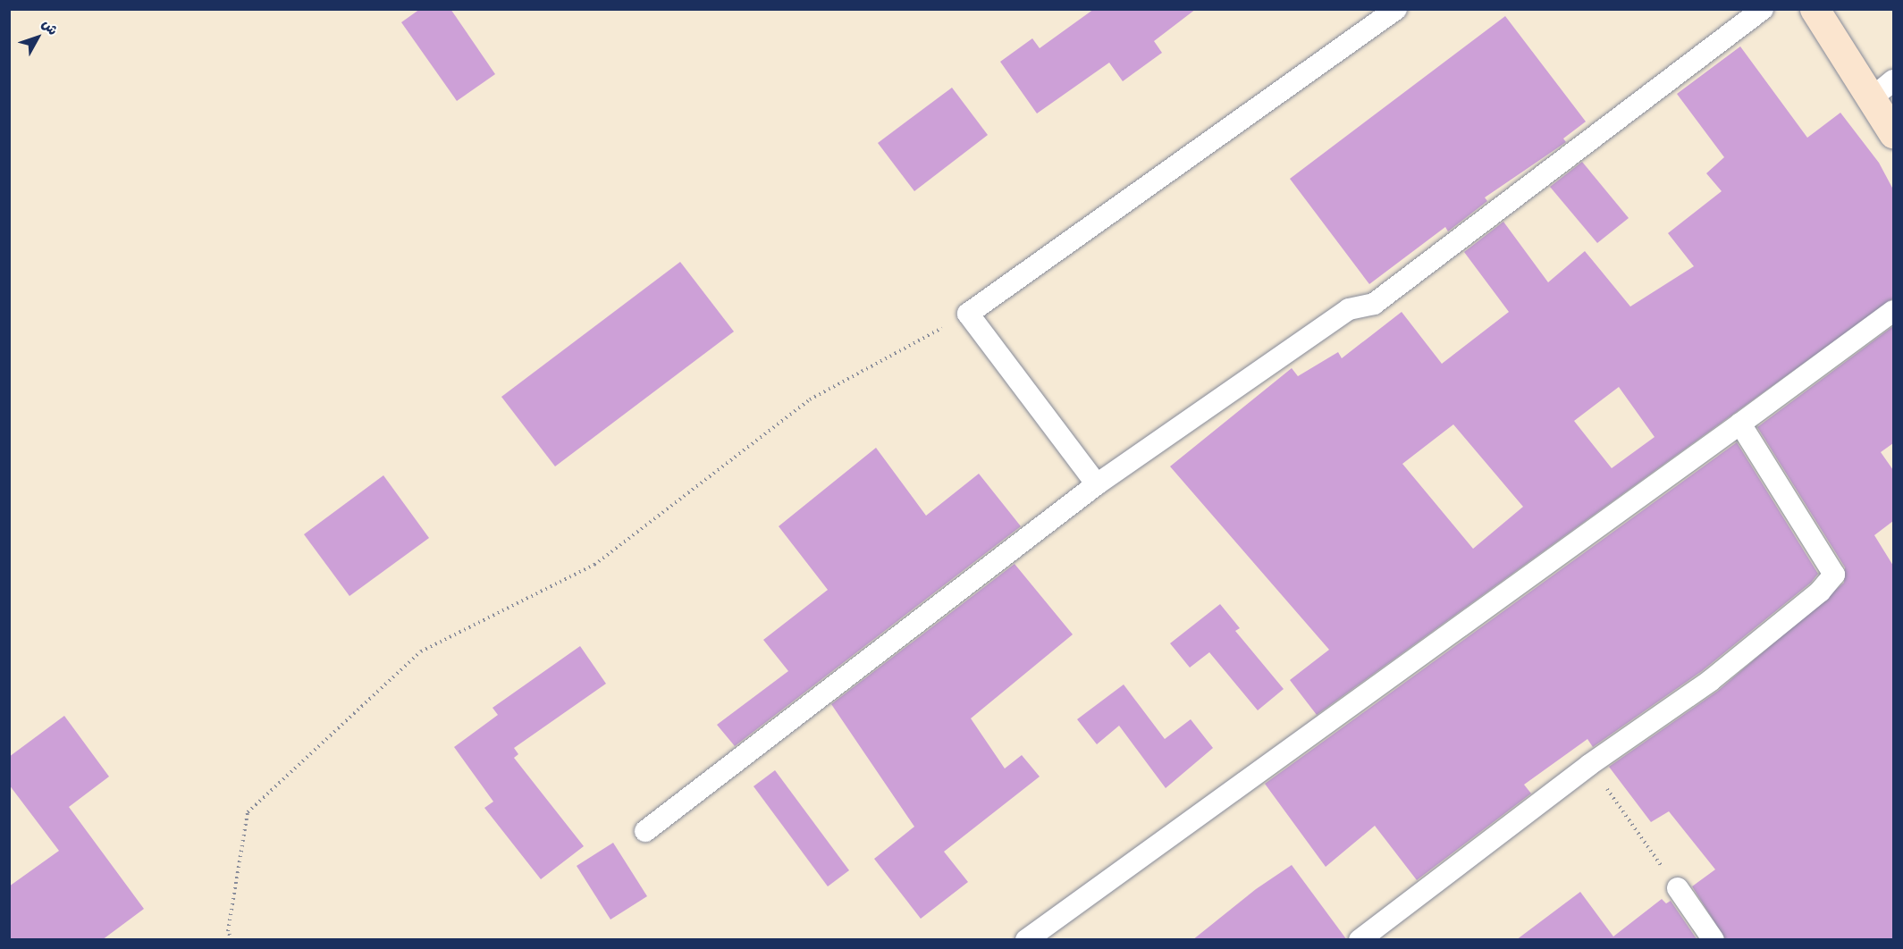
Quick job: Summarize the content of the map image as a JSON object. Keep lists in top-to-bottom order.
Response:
{
  "north": "top right"
}
